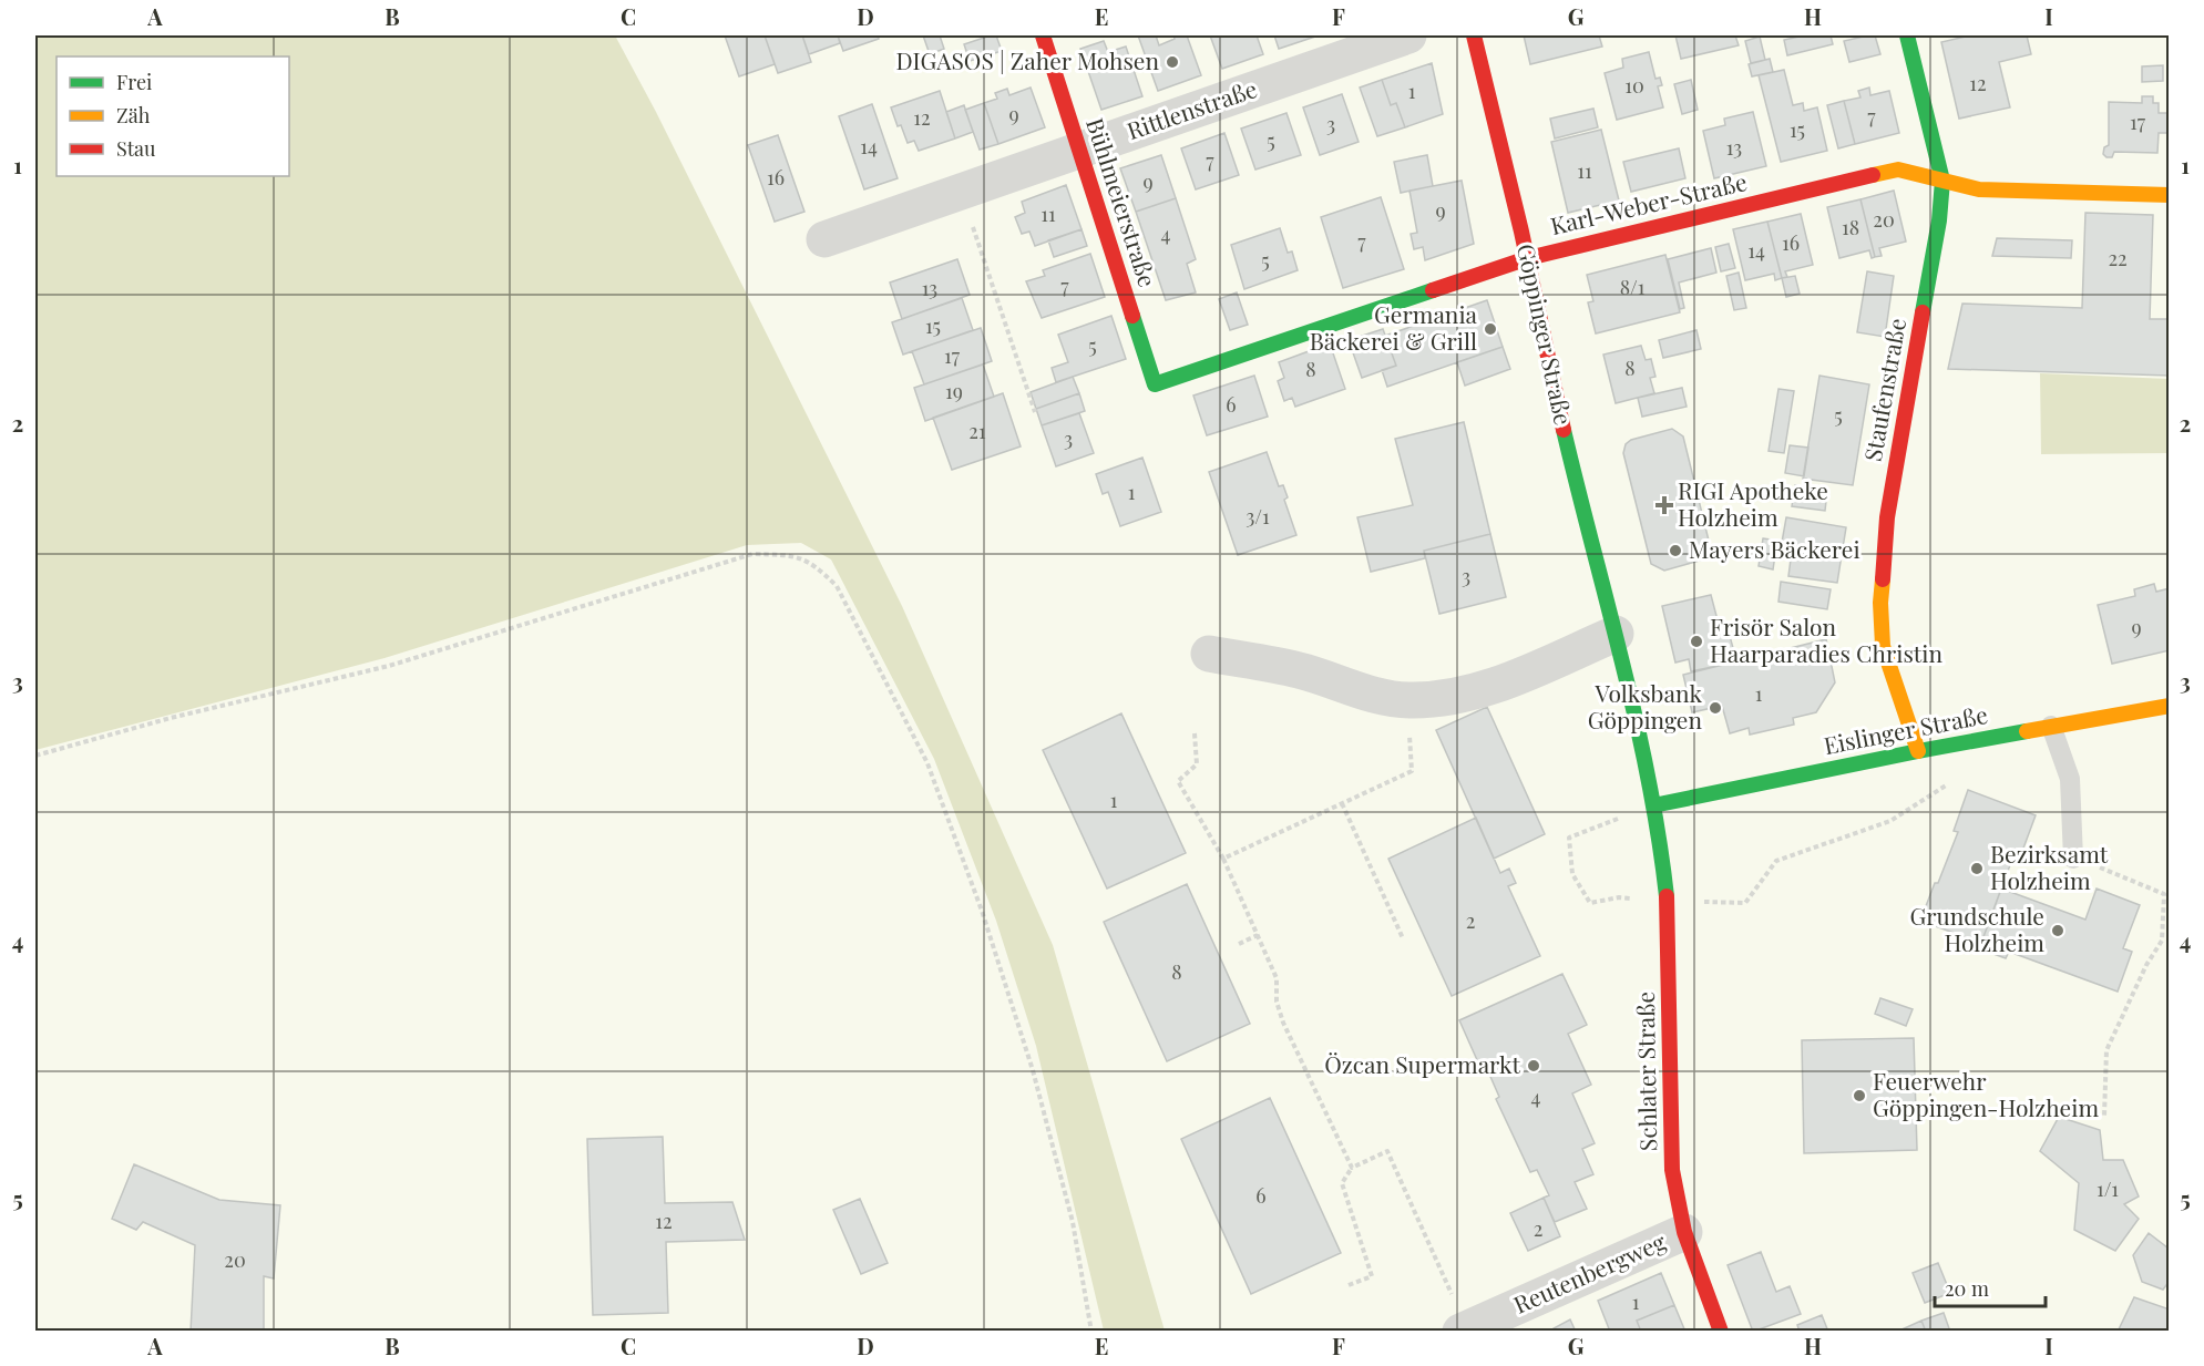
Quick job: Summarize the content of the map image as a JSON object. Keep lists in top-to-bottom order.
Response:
{
  "streets": {
    "street": [
      "Rittlenstraße",
      "Bühlmeierstraße",
      "Karl-Weber-Straße",
      "Göppinger Straße",
      "Staufenstraße",
      "Eislinger Straße",
      "Schlater Straße",
      "Reutenbergweg"
    ]
  },
  "crossings": [
    ["Rittlenstraße", "Bühlmeierstraße"],
    ["Bühlmeierstraße", "Karl-Weber-Straße"],
    ["Karl-Weber-Straße", "Göppinger Straße"],
    ["Karl-Weber-Straße", "Staufenstraße"],
    ["Göppinger Straße", "Eislinger Straße"],
    ["Göppinger Straße", "Schlater Straße"],
    ["Staufenstraße", "Eislinger Straße"],
    ["Eislinger Straße", "Schlater Straße"],
    ["Schlater Straße", "Reutenbergweg"]
  ],
  "places": {
    "other": [
      "DIGASOS | Zaher Mohsen",
      "Germania Bäckerei & Grill",
      "Mayers Bäckerei",
      "Frisör Salon Haarparadies Christin",
      "Volksbank Göppingen",
      "Bezirksamt Holzheim",
      "Grundschule Holzheim",
      "Özcan Supermarkt",
      "Feuerwehr Göppingen-Holzheim"
    ],
    "health": ["RIGI Apotheke Holzheim"]
  },
  "house_numbers": [
    "12",
    "10",
    "1",
    "9",
    "7",
    "12",
    "17",
    "3",
    "15",
    "5",
    "14",
    "13",
    "7",
    "11",
    "16",
    "9",
    "9",
    "11",
    "20",
    "18",
    "4",
    "7",
    "16",
    "14",
    "22",
    "5",
    "7",
    "8/1",
    "13",
    "15",
    "5",
    "17",
    "8",
    "8",
    "19",
    "6",
    "5",
    "21",
    "3",
    "1",
    "3/1",
    "3",
    "9",
    "1",
    "1",
    "2",
    "8",
    "4",
    "1/1",
    "6",
    "12",
    "2",
    "20",
    "1"
  ],
  "legend": ["Frei", "Zäh", "Stau"],
  "scale_bar": "20 m",
  "grid": {
    "columns": [
      "A",
      "B",
      "C",
      "D",
      "E",
      "F",
      "G",
      "H",
      "I"
    ],
    "rows": [
      "1",
      "2",
      "3",
      "4",
      "5"
    ]
  }
}
